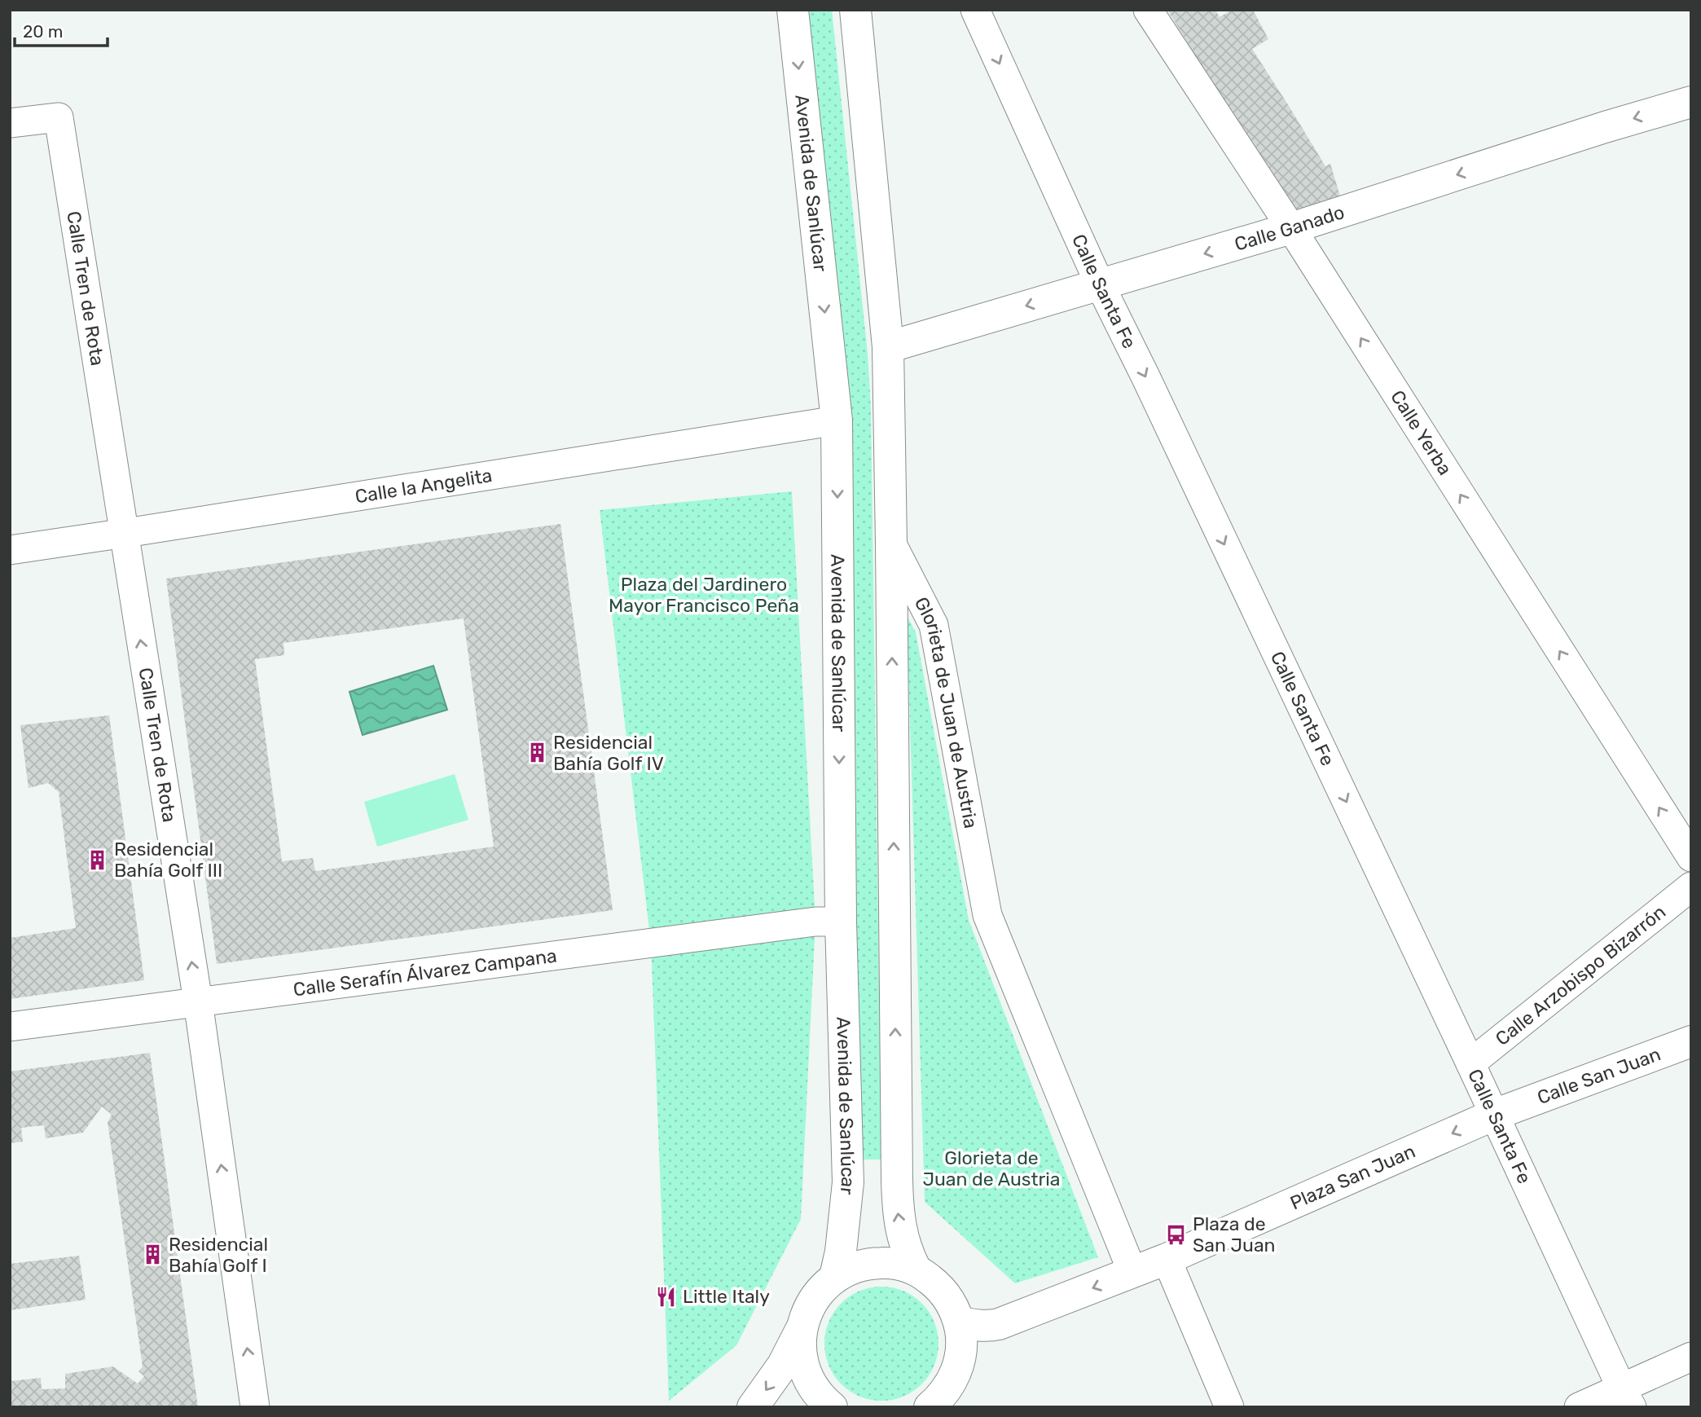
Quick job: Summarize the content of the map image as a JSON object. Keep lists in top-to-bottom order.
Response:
{
  "streets": {
    "main road": [
      "Avenida de Sanlúcar",
      "Calle Ganado",
      "Calle San Juan",
      "Plaza San Juan"
    ],
    "street": [
      "Calle Tren de Rota",
      "Calle Santa Fe",
      "Calle Yerba",
      "Calle la Angelita",
      "Glorieta de Juan de Austria",
      "Calle Serafín Álvarez Campana",
      "Calle Arzobispo Bizarrón"
    ]
  },
  "crossings": [
    ["Avenida de Sanlúcar", "Calle la Angelita"],
    ["Avenida de Sanlúcar", "Calle Serafín Álvarez Campana"],
    ["Calle Ganado", "Calle Santa Fe"],
    ["Calle Ganado", "Calle Yerba"],
    ["Calle Tren de Rota", "Calle la Angelita"],
    ["Calle Tren de Rota", "Calle Serafín Álvarez Campana"],
    ["Calle Santa Fe", "Calle Arzobispo Bizarrón"],
    ["Calle Santa Fe", "Calle San Juan"],
    ["Calle Santa Fe", "Plaza San Juan"],
    ["Glorieta de Juan de Austria", "Plaza San Juan"],
    ["Calle San Juan", "Plaza San Juan"]
  ],
  "one_way": [
    "Calle Ganado",
    "Calle Tren de Rota",
    "Calle Santa Fe",
    "Calle Yerba",
    "Plaza San Juan"
  ],
  "parks": ["Plaza del Jardinero Mayor Francisco Peña", "Glorieta de Juan de Austria"],
  "places": {
    "building": ["Residencial Bahía Golf IV", "Residencial Bahía Golf III", "Residencial Bahía Golf I"],
    "bus stop": ["Plaza de San Juan"],
    "restaurant": ["Little Italy"]
  },
  "scale_bar": "20 m"
}
